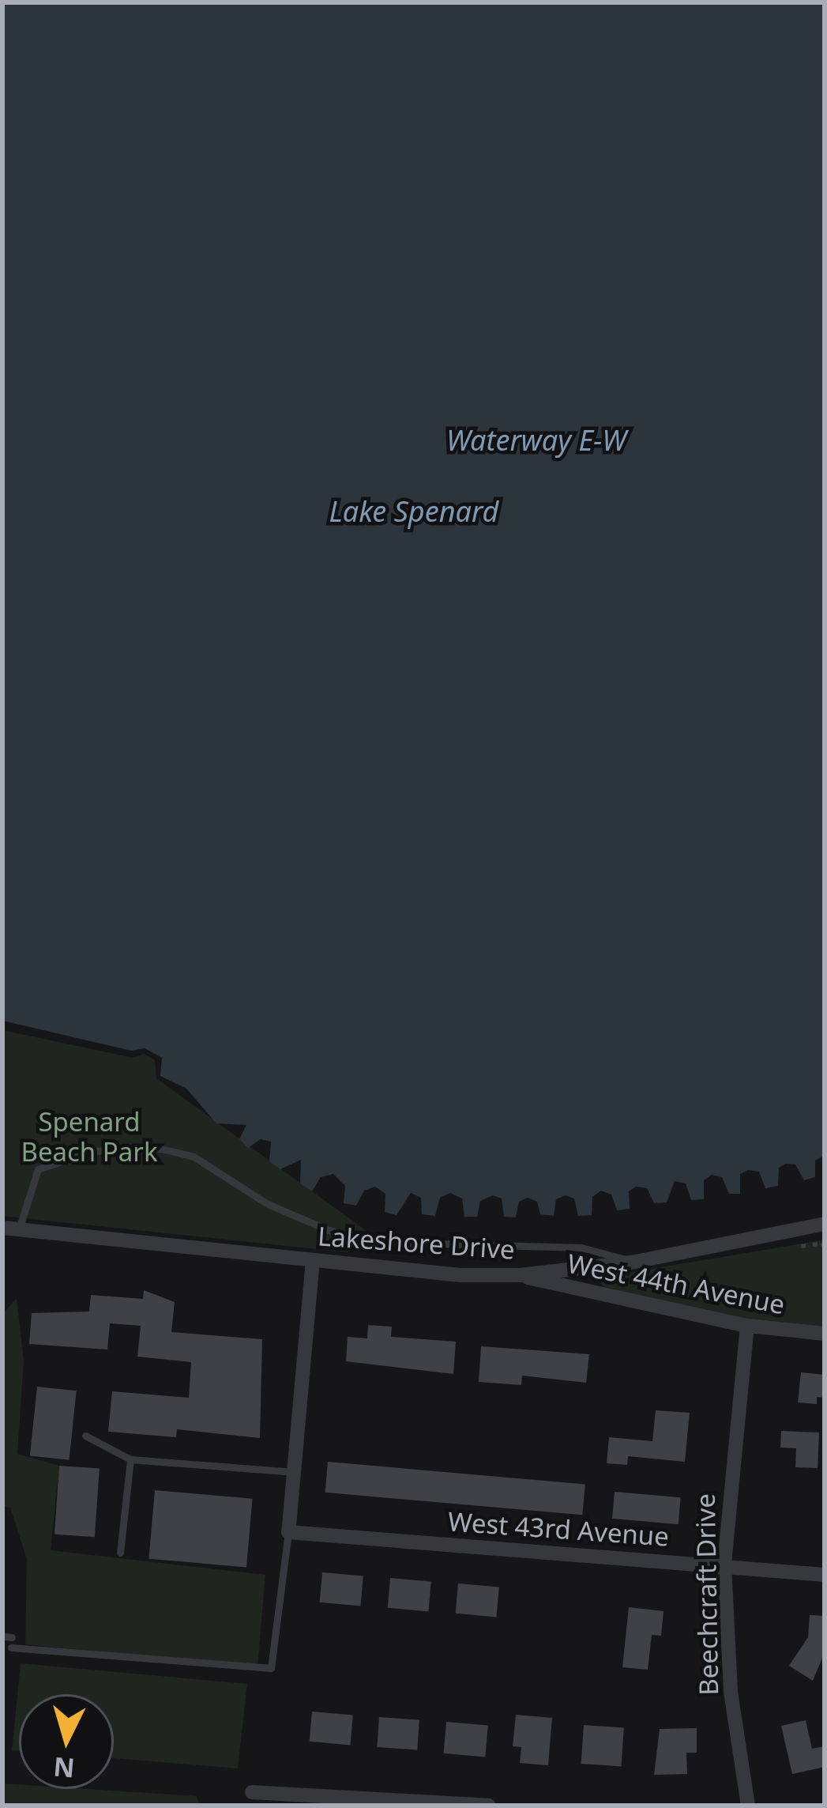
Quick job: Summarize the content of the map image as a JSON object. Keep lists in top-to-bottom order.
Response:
{
  "streets": {
    "street": [
      "Lakeshore Drive",
      "West 44th Avenue",
      "West 43rd Avenue",
      "Beechcraft Drive"
    ]
  },
  "crossings": [
    ["Lakeshore Drive", "West 44th Avenue"],
    ["West 44th Avenue", "Beechcraft Drive"],
    ["West 43rd Avenue", "Beechcraft Drive"]
  ],
  "water": ["Waterway E-W", "Lake Spenard"],
  "parks": ["Spenard Beach Park"],
  "north": "bottom"
}
